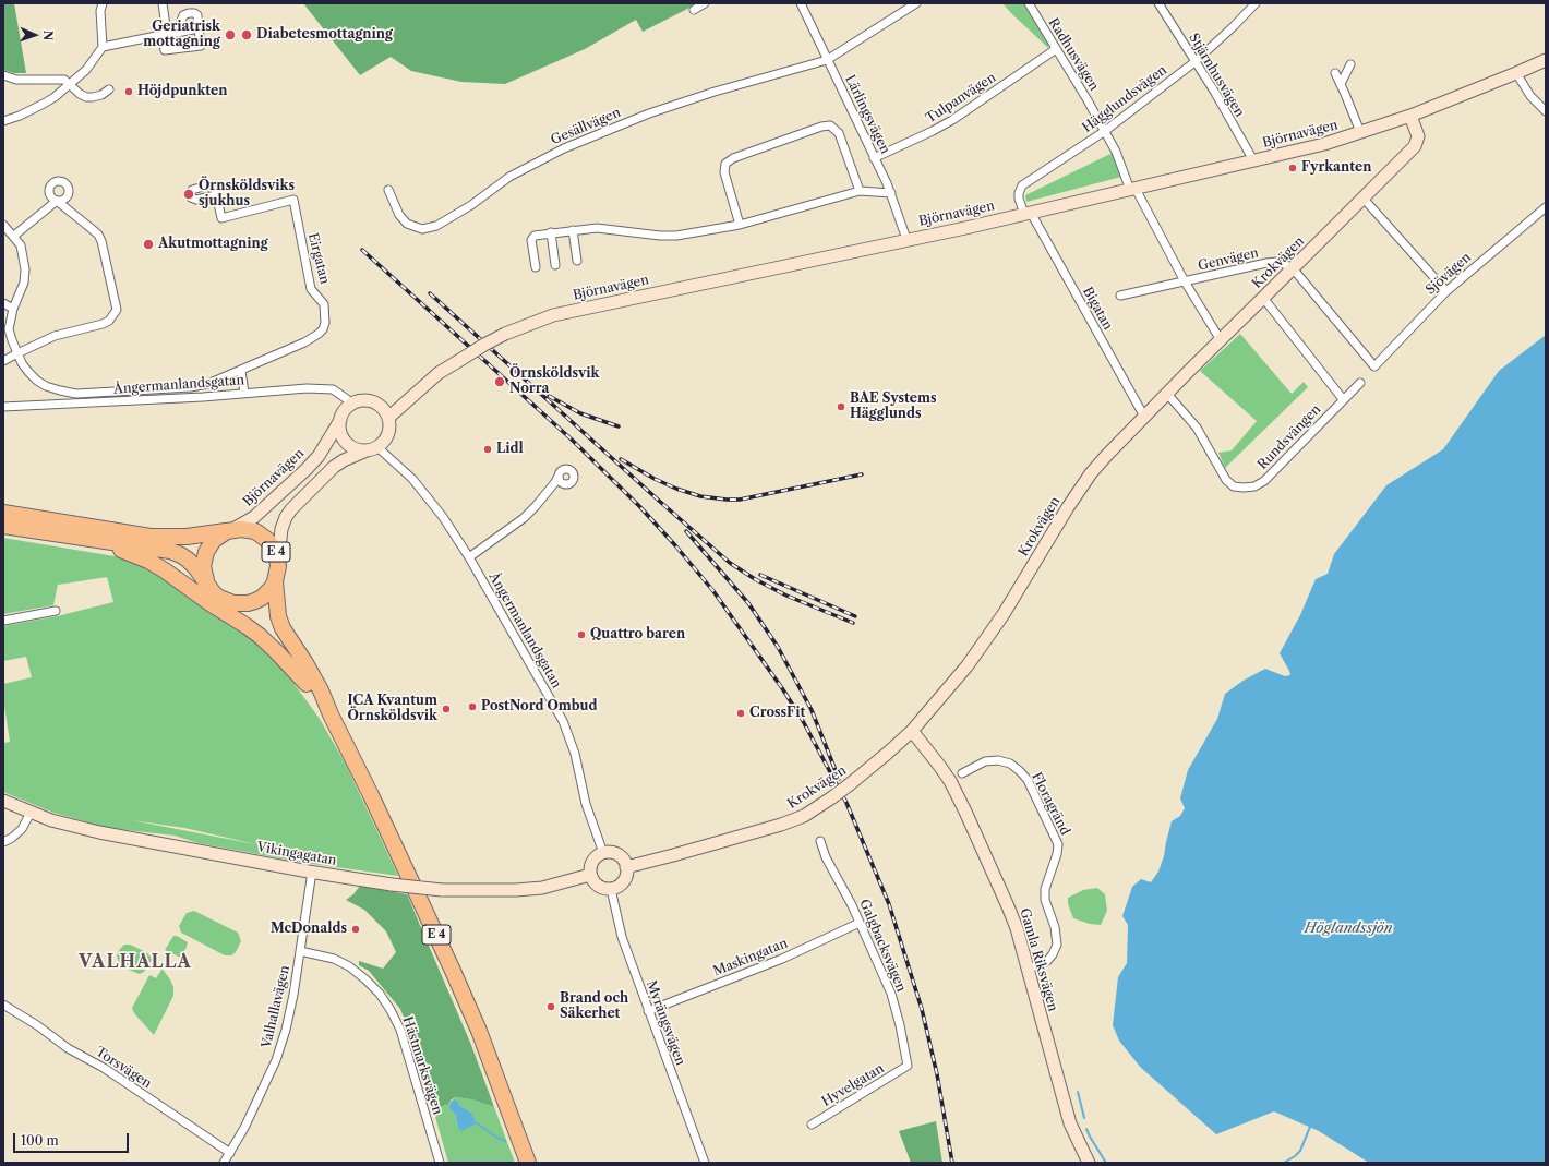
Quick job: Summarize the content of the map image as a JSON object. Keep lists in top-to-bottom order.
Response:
{
  "streets": {
    "highway": ["E 4"],
    "street": [
      "Radhusvägen",
      "Stjärnhusvägen",
      "Tulpanvägen",
      "Hägglundsvägen",
      "Lärlingsvägen",
      "Gesällvägen",
      "Björnavägen",
      "Eirgatan",
      "Genvägen",
      "Krokvägen",
      "Sjövägen",
      "Bigatan",
      "Ångermanlandsgatan",
      "Rundsvängen",
      "Floragränd",
      "Vikingagatan",
      "Galgbacksvägen",
      "Maskingatan",
      "Gamla Riksvägen",
      "Valhallavägen",
      "Myrängsvägen",
      "Hästmarksvägen",
      "Torsvägen",
      "Hyvelgatan"
    ]
  },
  "crossings": [
    ["Radhusvägen", "Tulpanvägen"],
    ["Radhusvägen", "Hägglundsvägen"],
    ["Radhusvägen", "Björnavägen"],
    ["Radhusvägen", "Genvägen"],
    ["Radhusvägen", "Krokvägen"],
    ["Stjärnhusvägen", "Hägglundsvägen"],
    ["Stjärnhusvägen", "Björnavägen"],
    ["Tulpanvägen", "Lärlingsvägen"],
    ["Hägglundsvägen", "Björnavägen"],
    ["Hägglundsvägen", "Bigatan"],
    ["Lärlingsvägen", "Gesällvägen"],
    ["Lärlingsvägen", "Björnavägen"],
    ["Björnavägen", "Krokvägen"],
    ["Björnavägen", "Bigatan"],
    ["Björnavägen", "Ångermanlandsgatan"],
    ["Björnavägen", "E 4"],
    ["Genvägen", "Krokvägen"],
    ["Genvägen", "Sjövägen"],
    ["Krokvägen", "Sjövägen"],
    ["Krokvägen", "Bigatan"],
    ["Krokvägen", "Ångermanlandsgatan"],
    ["Krokvägen", "Rundsvängen"],
    ["Krokvägen", "Vikingagatan"],
    ["Krokvägen", "Gamla Riksvägen"],
    ["Krokvägen", "Myrängsvägen"],
    ["Ångermanlandsgatan", "Vikingagatan"],
    ["Ångermanlandsgatan", "Myrängsvägen"],
    ["Floragränd", "Gamla Riksvägen"],
    ["Vikingagatan", "Valhallavägen"],
    ["Vikingagatan", "Myrängsvägen"],
    ["Galgbacksvägen", "Maskingatan"],
    ["Galgbacksvägen", "Hyvelgatan"],
    ["Maskingatan", "Myrängsvägen"],
    ["Valhallavägen", "Hästmarksvägen"],
    ["Valhallavägen", "Torsvägen"]
  ],
  "districts": ["VALHALLA"],
  "water": ["Höglandssjön"],
  "places": [
    "Geriatrisk mottagning",
    "Diabetesmottagning",
    "Höjdpunkten",
    "Fyrkanten",
    "Örnsköldsviks sjukhus",
    "Akutmottagning",
    "Örnsköldsvik Norra",
    "BAE Systems Hägglunds",
    "Lidl",
    "Quattro baren",
    "PostNord Ombud",
    "ICA Kvantum Örnsköldsvik",
    "CrossFit",
    "McDonalds",
    "Brand och Säkerhet"
  ],
  "scale_bar": "100 m",
  "north": "right"
}
